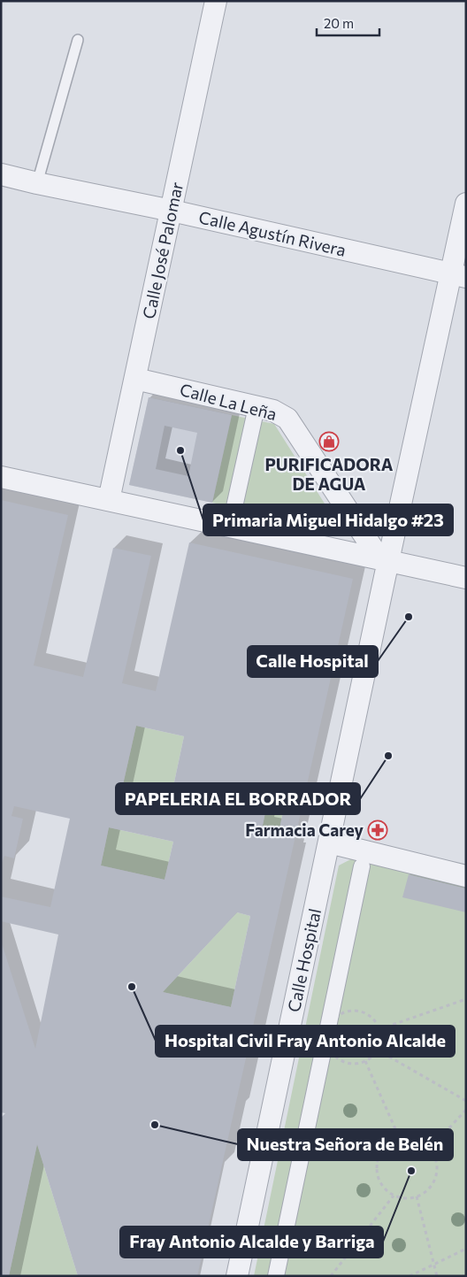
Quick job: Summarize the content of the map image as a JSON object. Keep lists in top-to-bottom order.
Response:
{
  "streets": {
    "street": [
      "Calle Agustín Rivera",
      "Calle José Palomar",
      "Calle La Leña",
      "Calle Hospital"
    ]
  },
  "crossings": [
    ["Calle Agustín Rivera", "Calle José Palomar"],
    ["Calle Agustín Rivera", "Calle Hospital"],
    ["Calle José Palomar", "Calle La Leña"],
    ["Calle La Leña", "Calle Hospital"]
  ],
  "places": {
    "shop": ["PURIFICADORA DE AGUA"],
    "other": [
      "Primaria Miguel Hidalgo #23",
      "Calle Hospital",
      "PAPELERIA EL BORRADOR",
      "Hospital Civil Fray Antonio Alcalde",
      "Nuestra Señora de Belén",
      "Fray Antonio Alcalde y Barriga"
    ],
    "pharmacy": ["Farmacia Carey"]
  },
  "scale_bar": "20 m"
}
